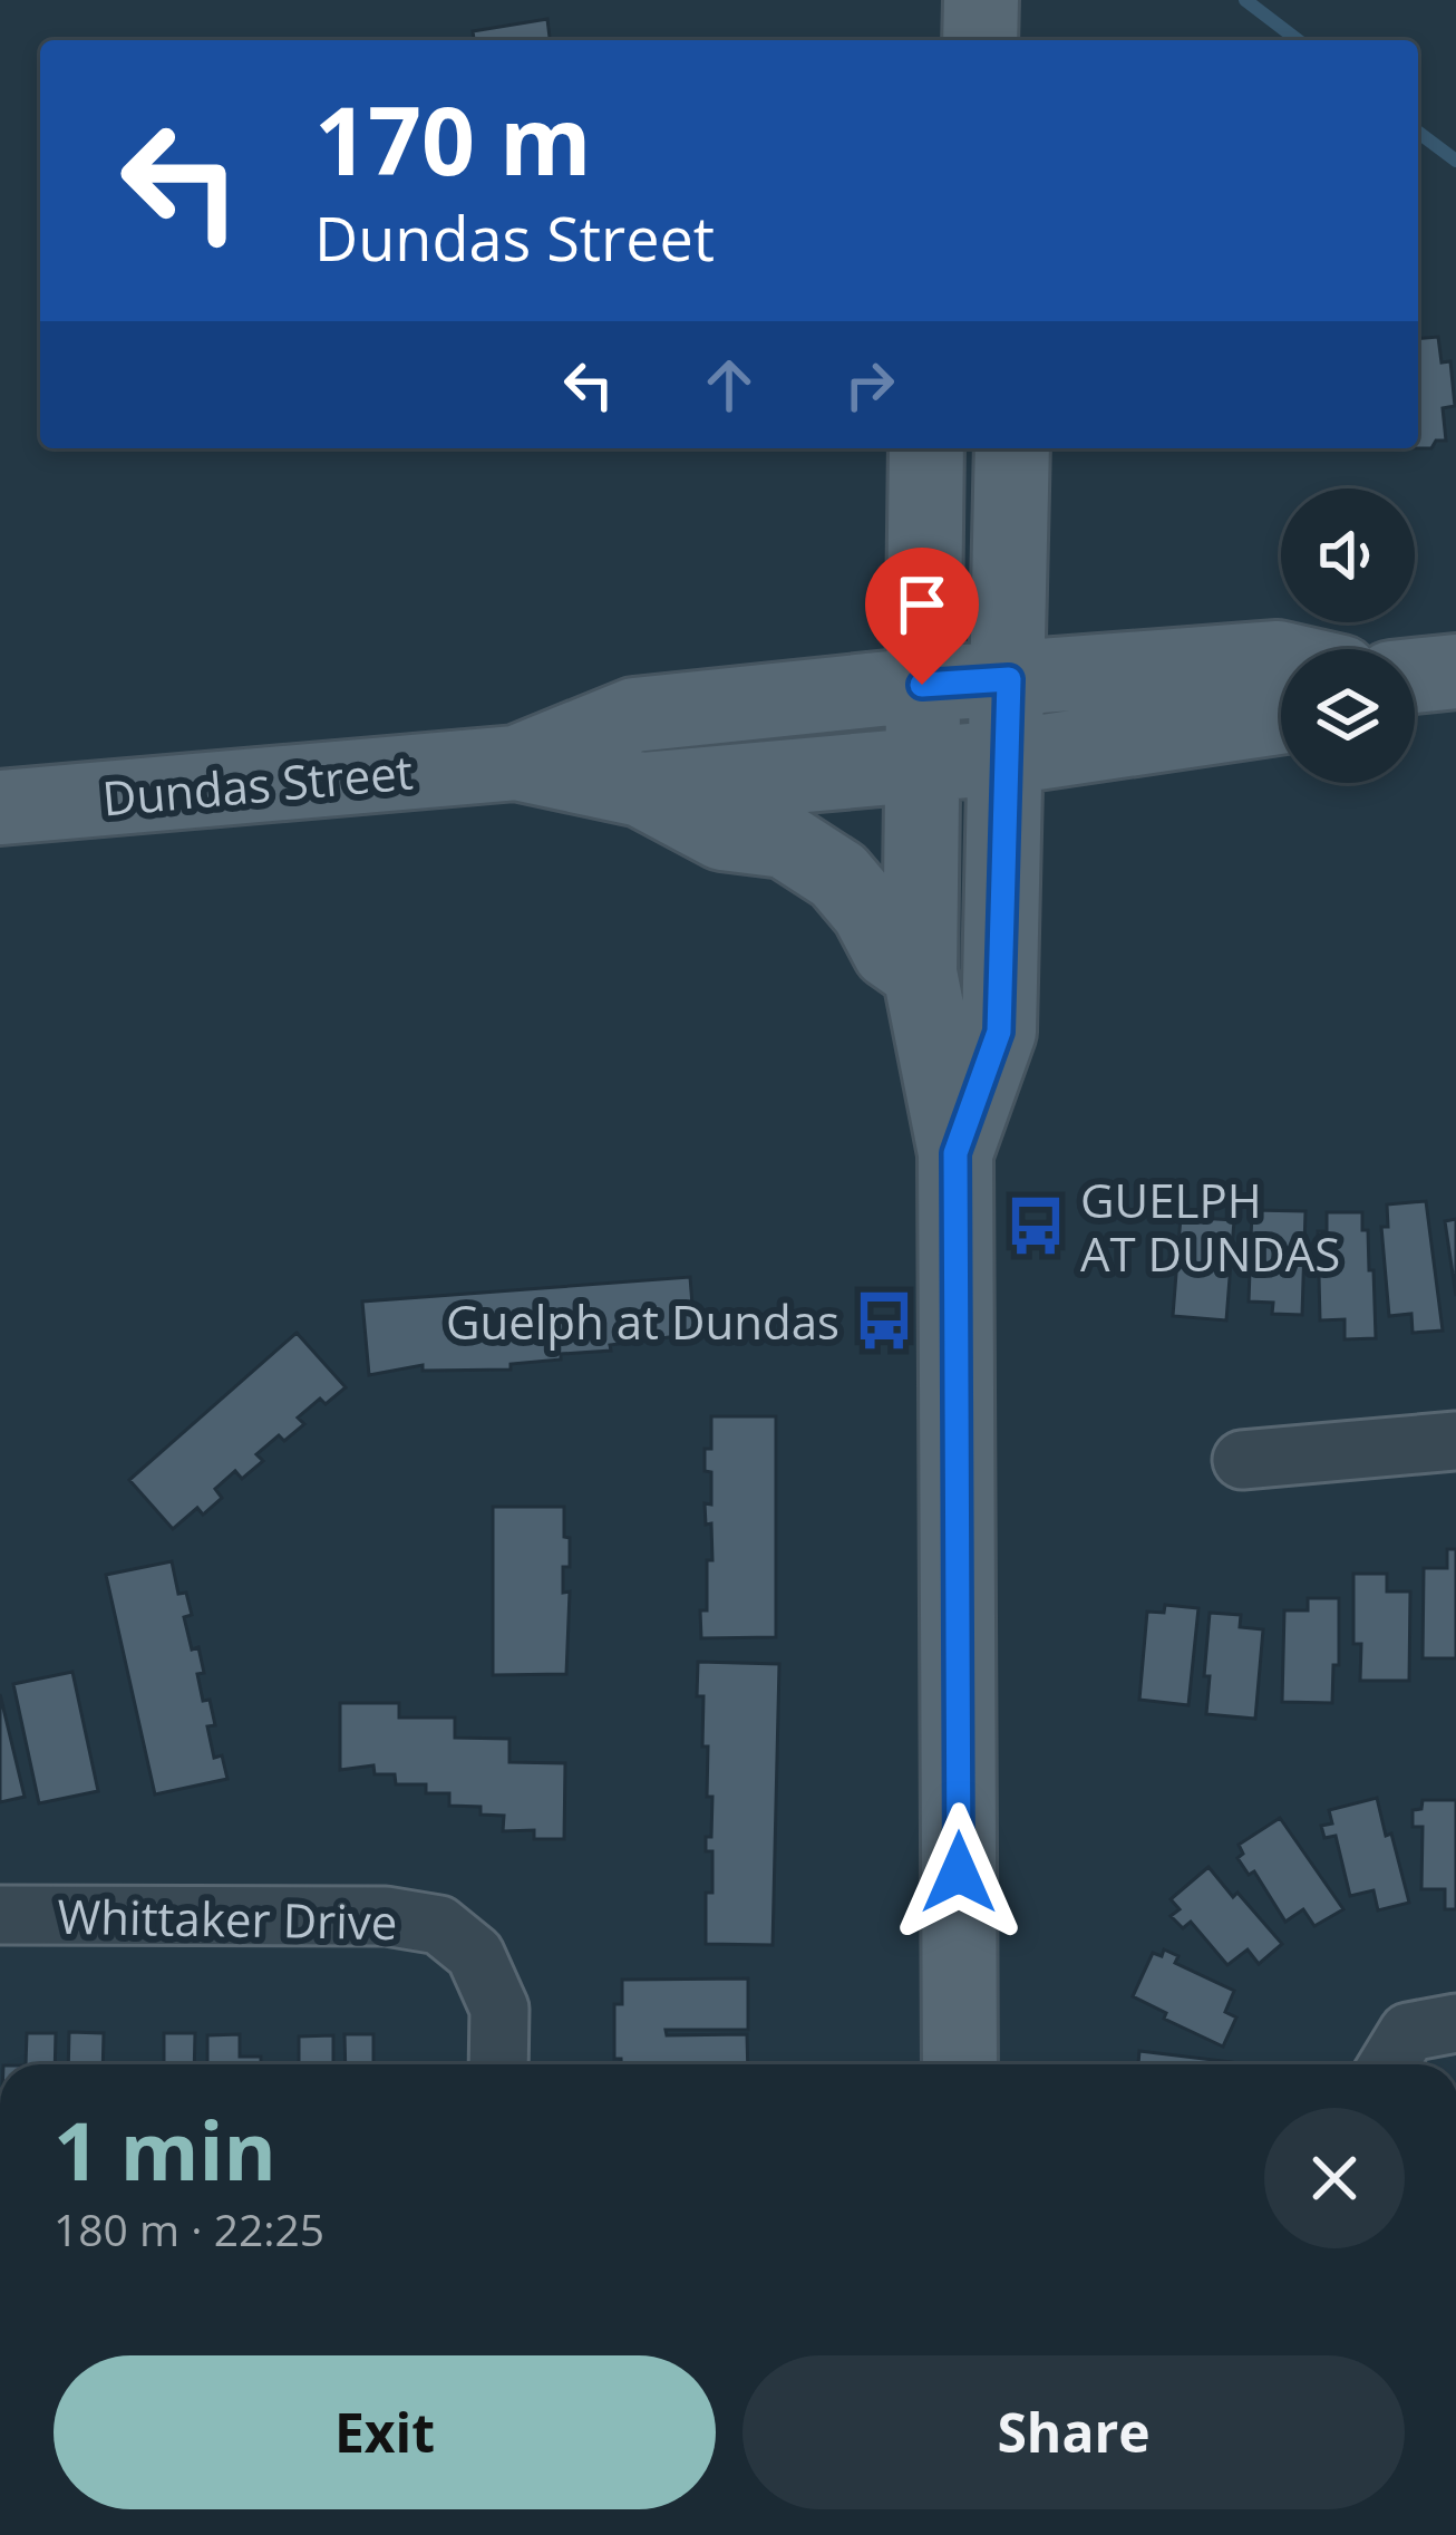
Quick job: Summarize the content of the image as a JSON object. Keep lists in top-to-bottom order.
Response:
{
  "streets": {
    "main road": ["Dundas Street"],
    "street": ["Whittaker Drive"]
  },
  "places": {
    "bus stop": ["GUELPH AT DUNDAS", "Guelph at Dundas"]
  },
  "page": {
    "turn": ["170 m", "Dundas Street"],
    "heading": ["1 min", "180 m · 22:25"],
    "buttons": ["Exit", "Share"]
  }
}
